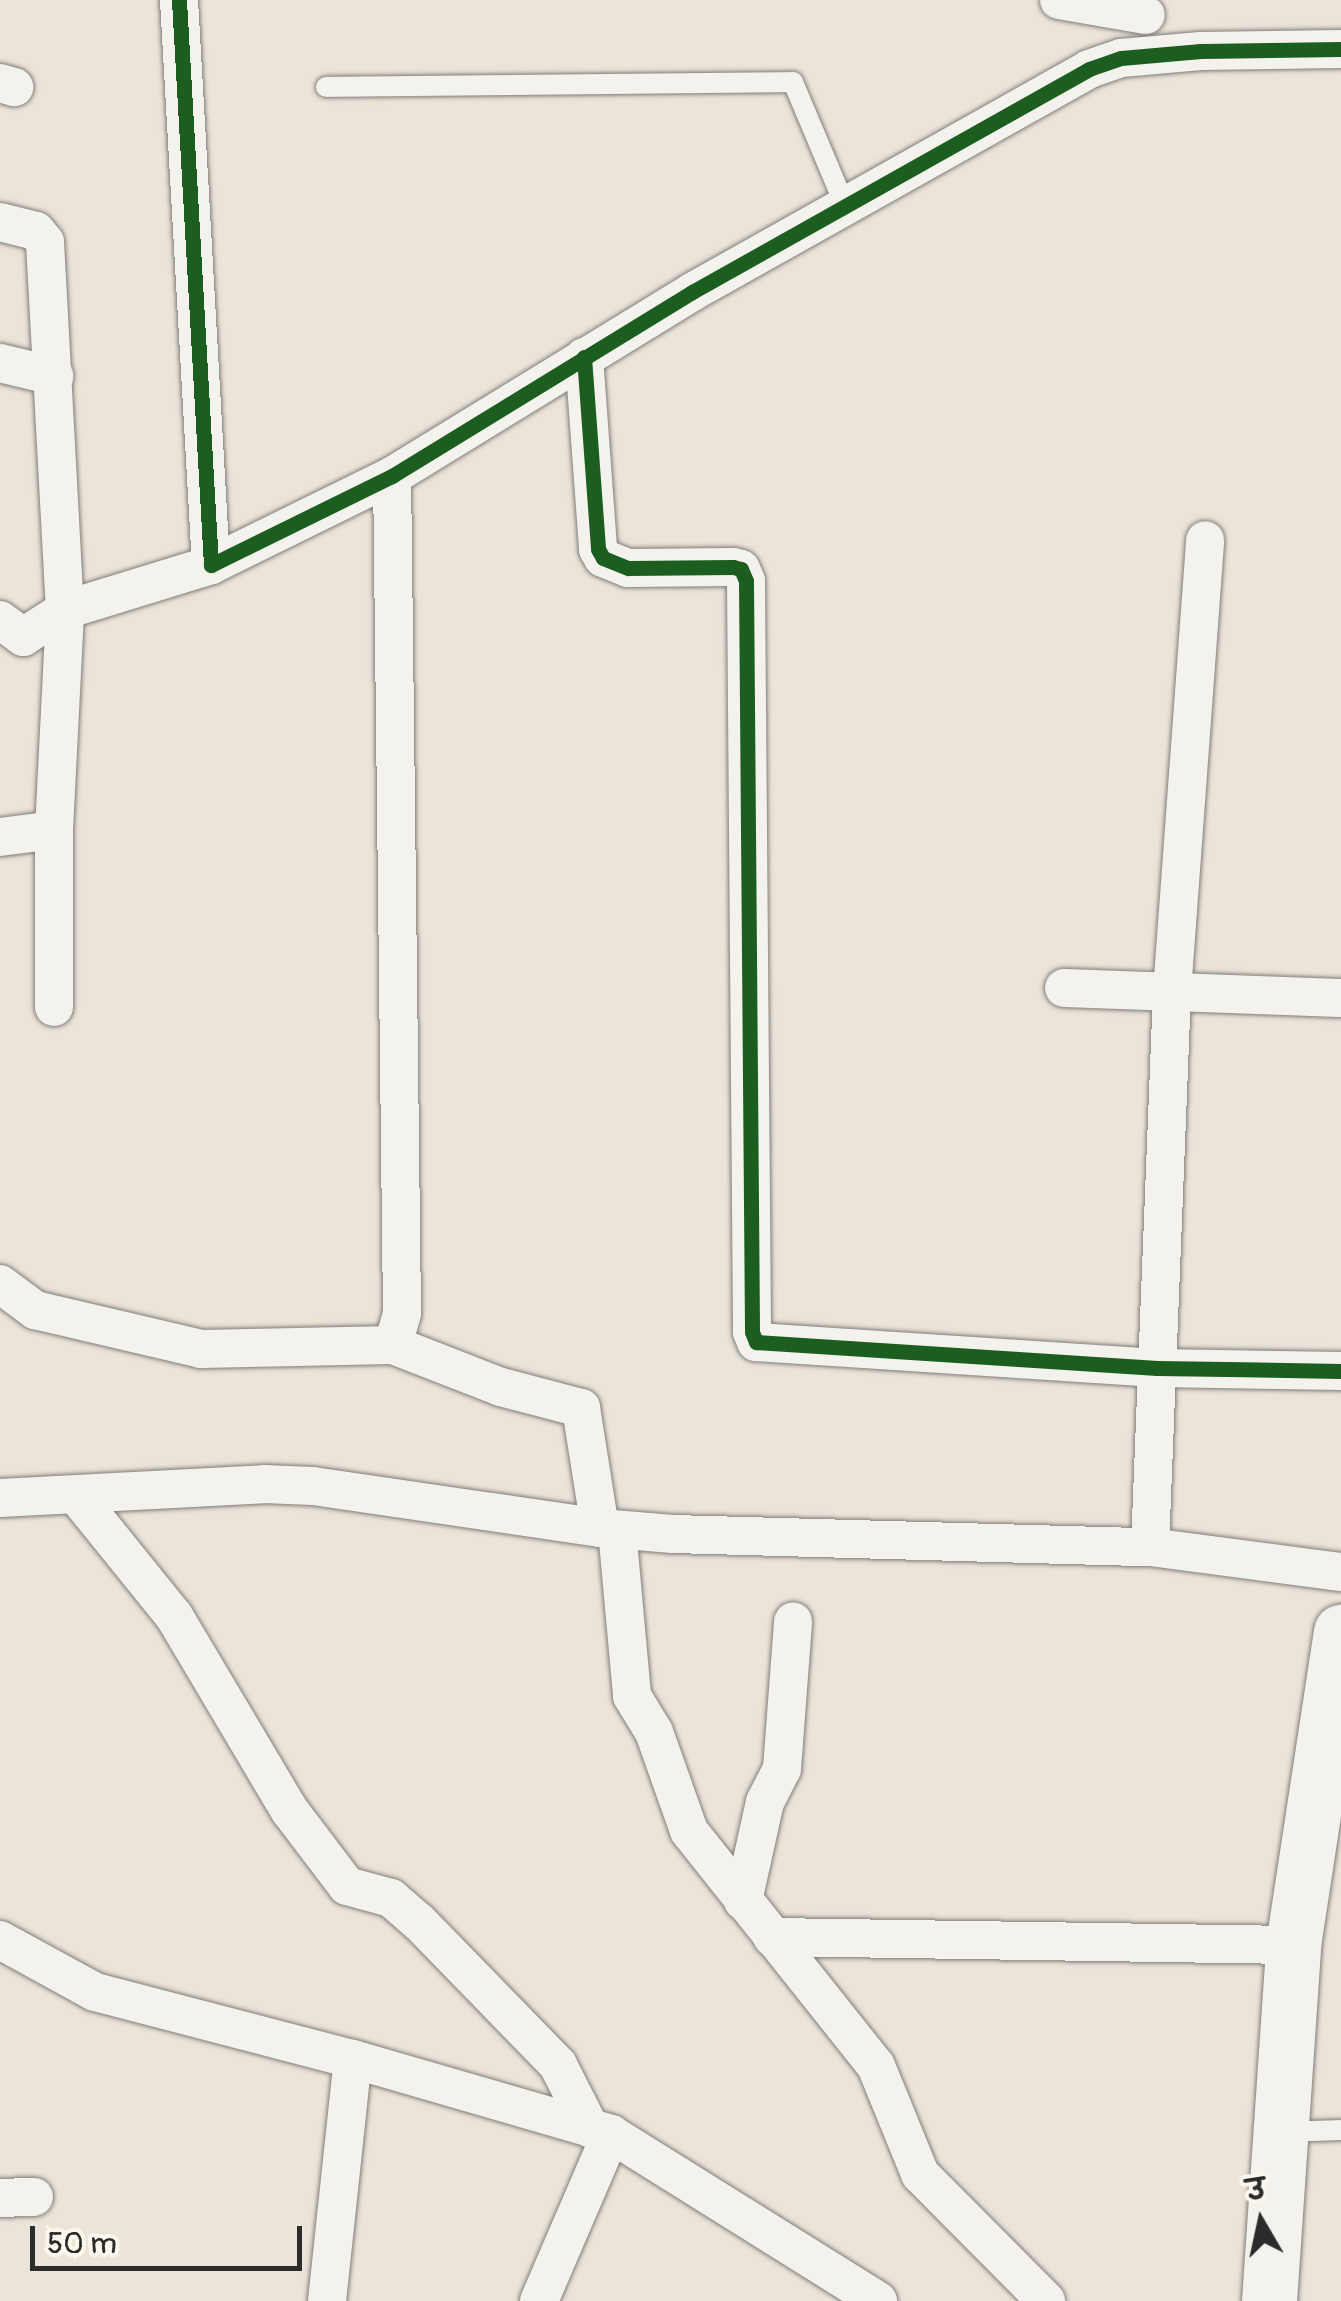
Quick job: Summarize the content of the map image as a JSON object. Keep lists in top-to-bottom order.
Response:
{
  "scale_bar": "50 m",
  "north": "top"
}
